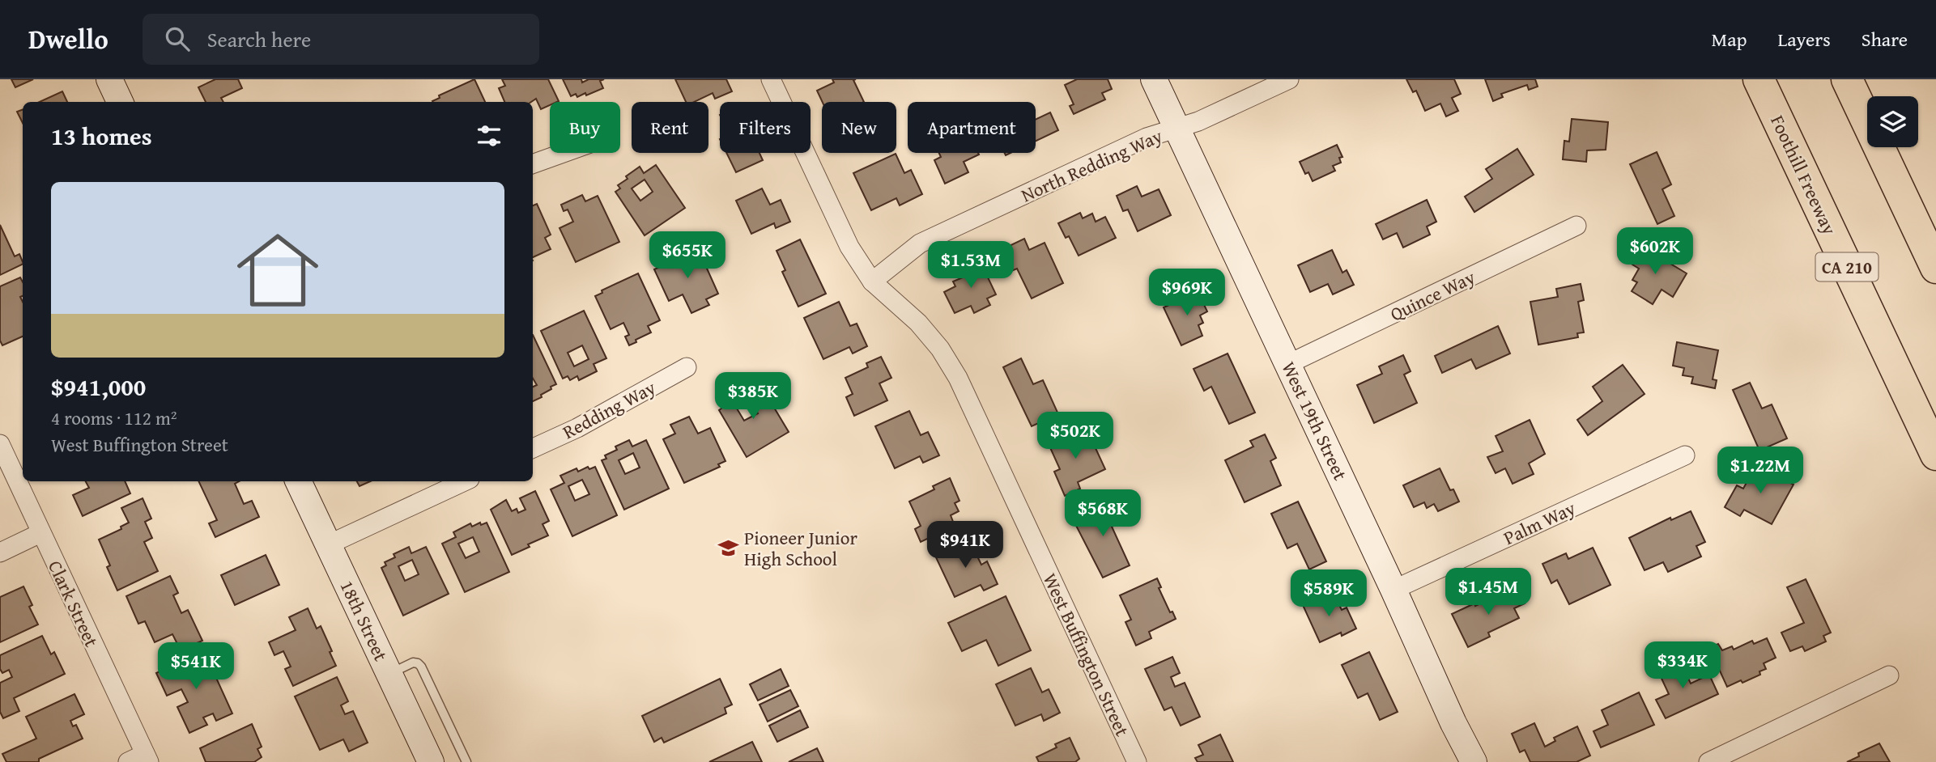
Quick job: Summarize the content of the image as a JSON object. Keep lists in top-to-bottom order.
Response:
{
  "streets": {
    "highway": ["Foothill Freeway", "CA 210"],
    "main road": ["West 19th Street", "18th Street"],
    "street": [
      "North Redding Way",
      "Quince Way",
      "Redding Way",
      "Palm Way",
      "Clark Street",
      "West Buffington Street"
    ]
  },
  "crossings": [
    ["North Redding Way", "West 19th Street"],
    ["North Redding Way", "West Buffington Street"],
    ["Quince Way", "West 19th Street"],
    ["West 19th Street", "Palm Way"]
  ],
  "places": {
    "school or university": ["Pioneer Junior High School"]
  },
  "page": {
    "header": "Dwello",
    "search": "Search here",
    "nav": ["Map", "Layers", "Share"],
    "chip": [
      "Buy",
      "Rent",
      "Filters",
      "New",
      "Apartment"
    ],
    "heading": "13 homes",
    "list": [
      {
        "name": "$941,000",
        "note": "4 rooms · 112 m² · West Buffington Street"
      }
    ],
    "price": [
      "$602K",
      "$655K",
      "$1.53M",
      "$969K",
      "$385K",
      "$502K",
      "$1.22M",
      "$568K",
      "$941K",
      "$1.45M",
      "$589K",
      "$334K",
      "$541K"
    ]
  }
}
